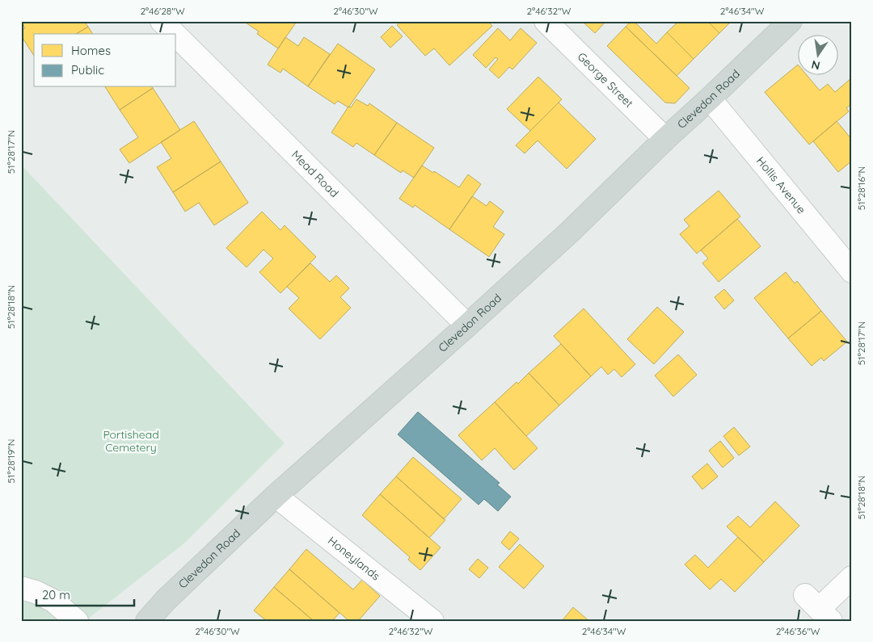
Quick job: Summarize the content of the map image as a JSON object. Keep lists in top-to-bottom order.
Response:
{
  "streets": {
    "main road": ["Clevedon Road"],
    "street": [
      "George Street",
      "Mead Road",
      "Hollis Avenue",
      "Honeylands"
    ]
  },
  "crossings": [
    ["George Street", "Clevedon Road"],
    ["Clevedon Road", "Mead Road"],
    ["Clevedon Road", "Hollis Avenue"],
    ["Clevedon Road", "Honeylands"]
  ],
  "parks": ["Portishead Cemetery"],
  "legend": ["Homes", "Public"],
  "scale_bar": "20 m",
  "north": "bottom",
  "coordinates": [
    "2°46'28\"W",
    "2°46'30\"W",
    "2°46'32\"W",
    "2°46'34\"W",
    "51°28'17\"N",
    "51°28'16\"N",
    "51°28'18\"N",
    "51°28'19\"N",
    "2°46'36\"W"
  ]
}
